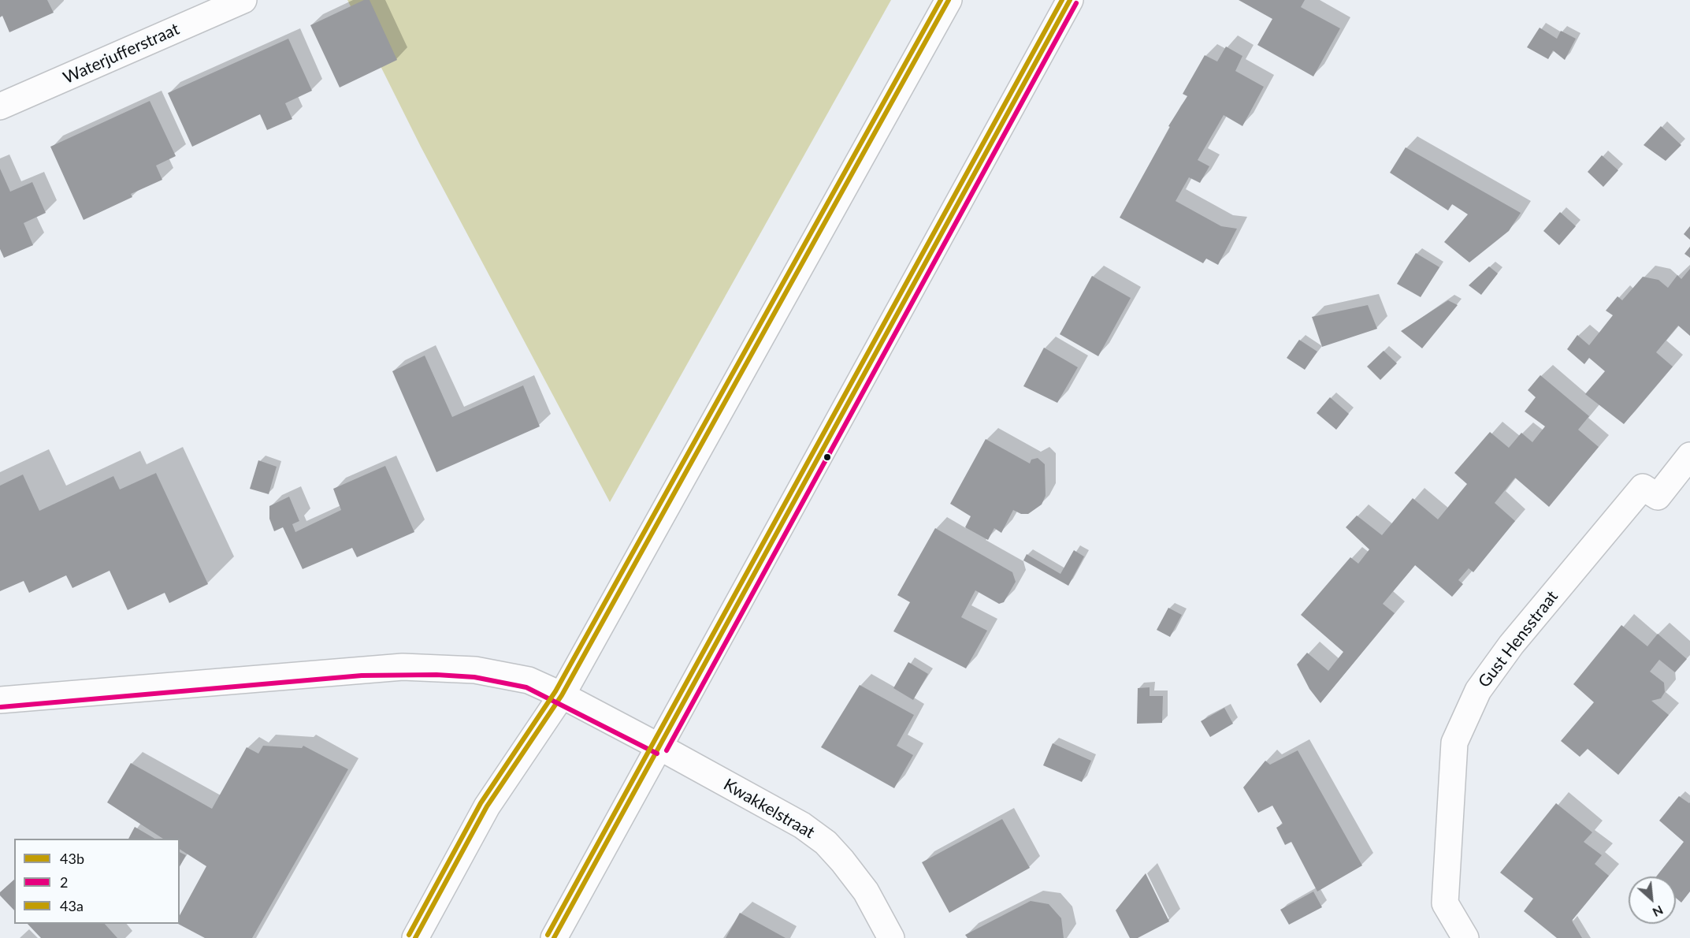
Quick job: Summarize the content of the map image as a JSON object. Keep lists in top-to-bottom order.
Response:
{
  "streets": {
    "main road": ["Waterjufferstraat", "Gust Hensstraat", "Kwakkelstraat"]
  },
  "lines": ["transit line 43b", "transit line 43a", "transit line 2"],
  "legend": ["43b", "2", "43a"],
  "north": "bottom right"
}
